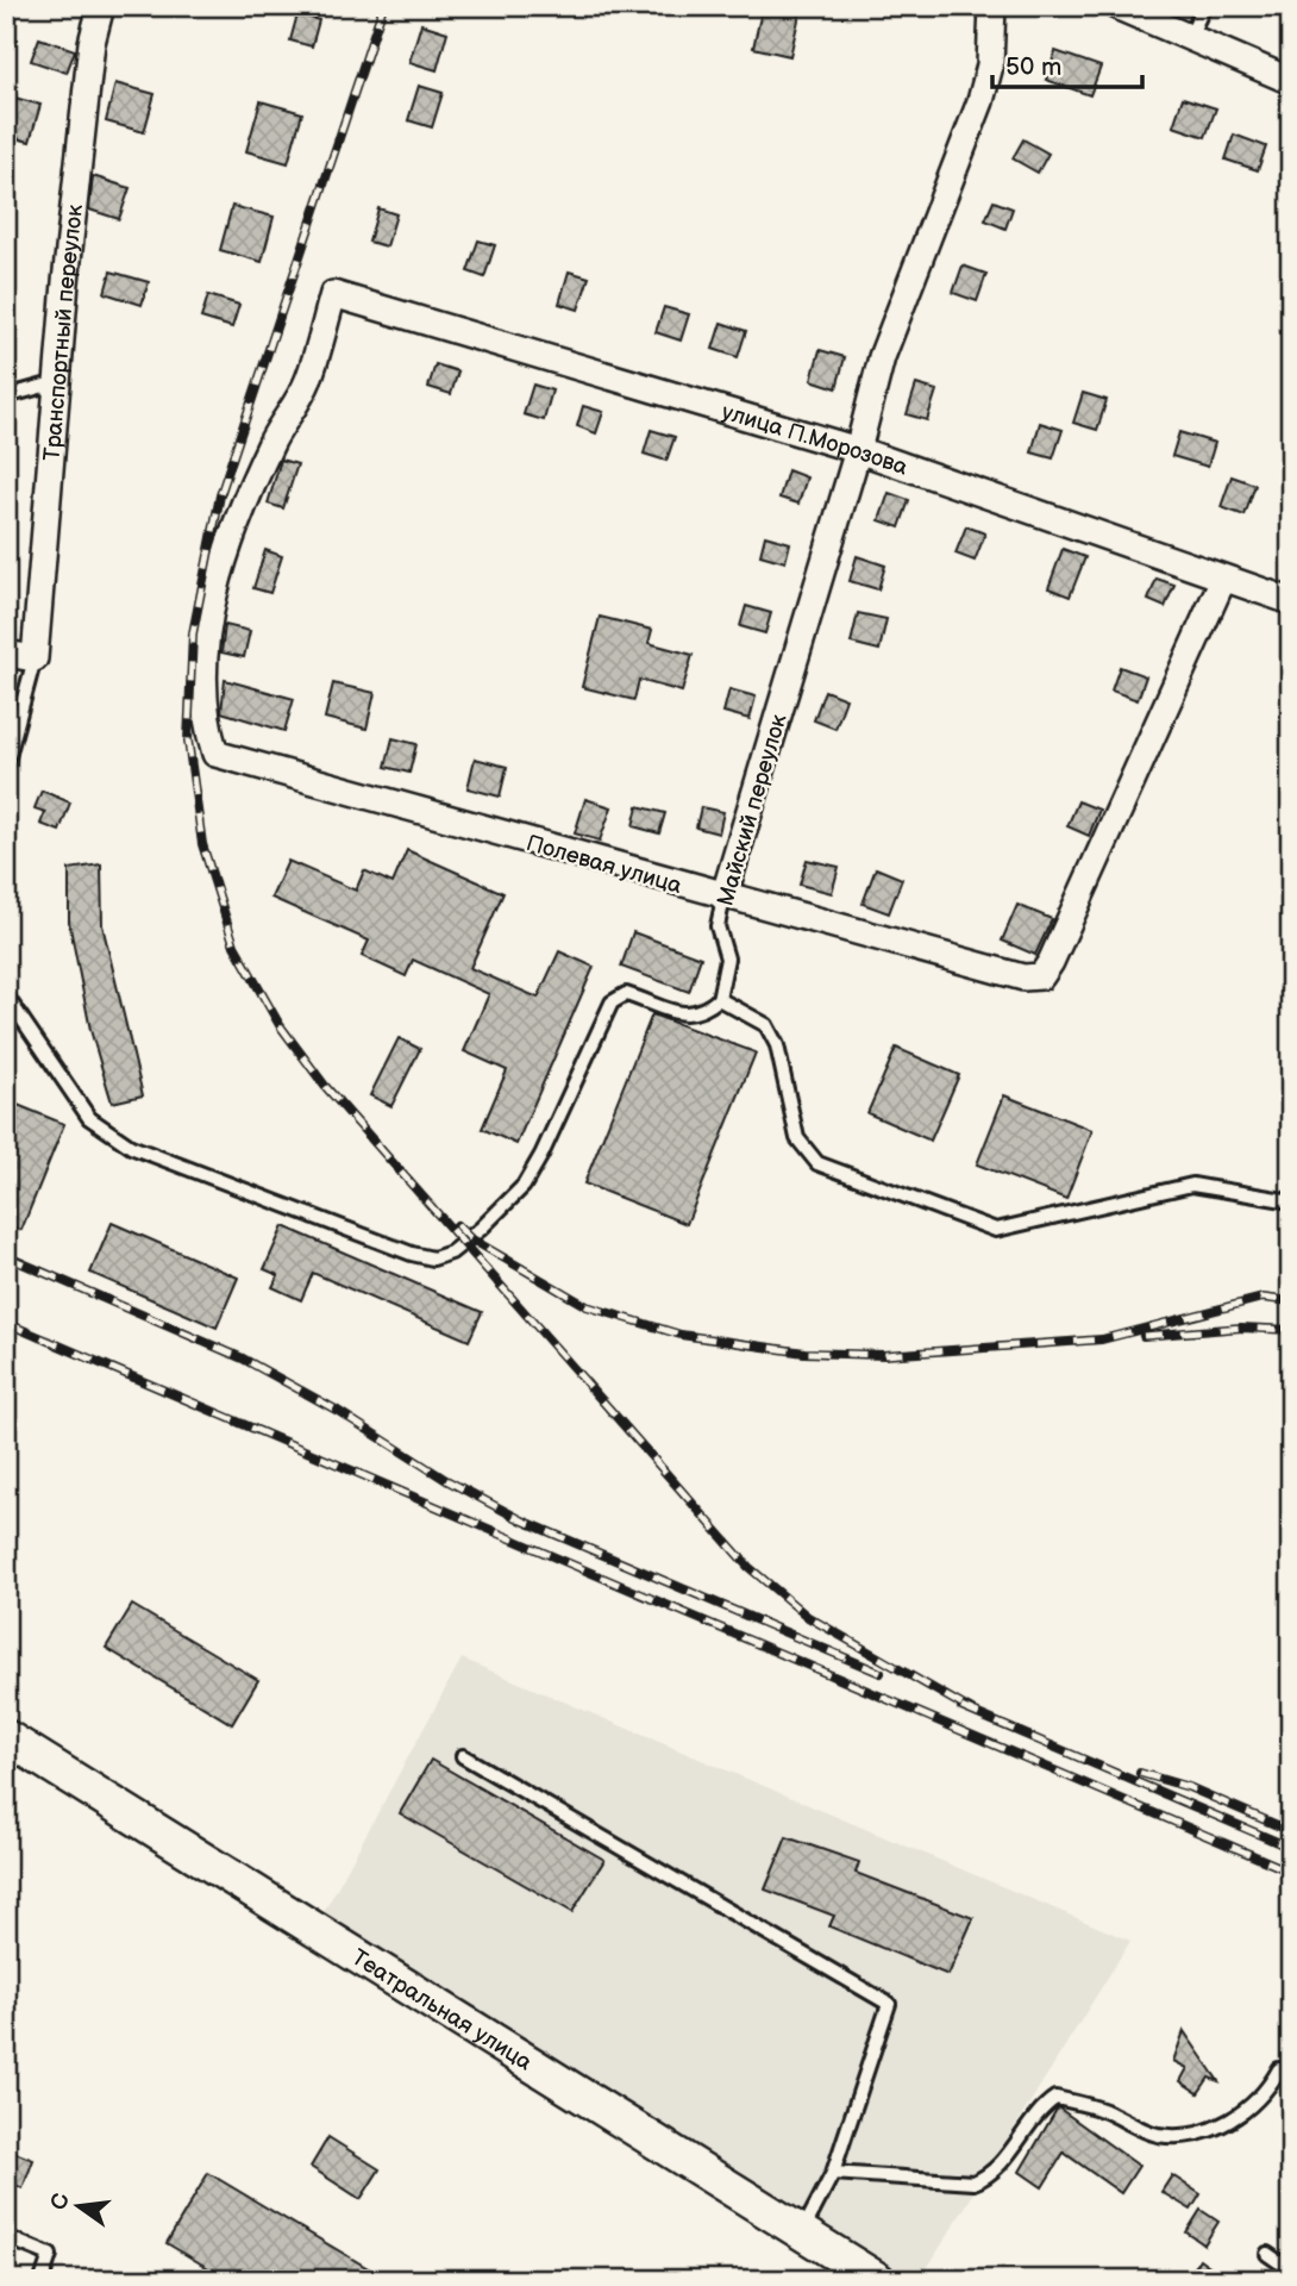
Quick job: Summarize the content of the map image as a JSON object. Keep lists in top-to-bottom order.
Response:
{
  "streets": {
    "main road": ["Театральная улица"],
    "street": [
      "Транспортный переулок",
      "улица П.Морозова",
      "Майский переулок",
      "Полевая улица"
    ]
  },
  "crossings": [
    ["улица П.Морозова", "Майский переулок"],
    ["улица П.Морозова", "Полевая улица"],
    ["Майский переулок", "Полевая улица"]
  ],
  "scale_bar": "50 m",
  "north": "left"
}
